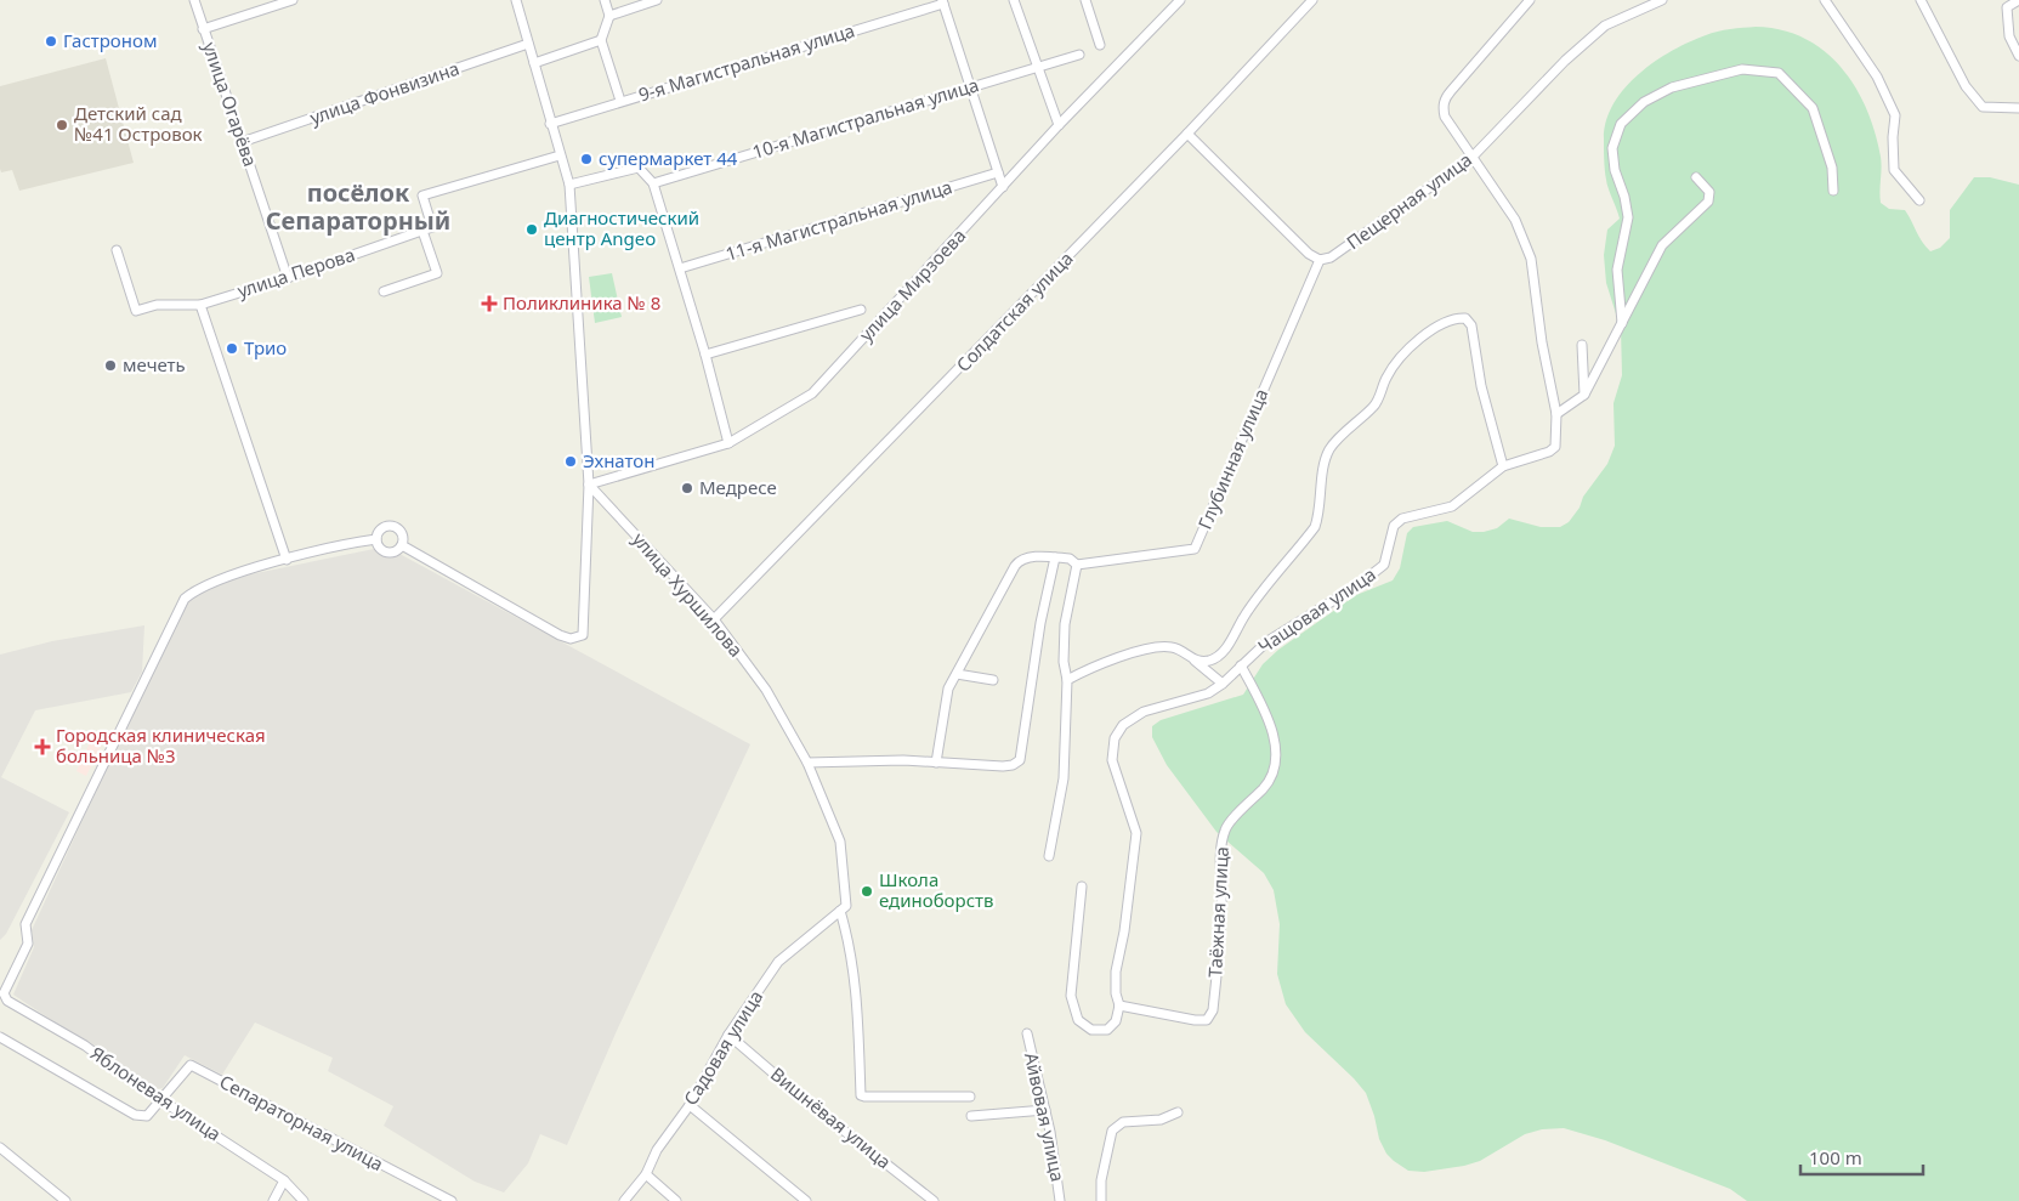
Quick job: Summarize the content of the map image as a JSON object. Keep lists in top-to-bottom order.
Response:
{
  "streets": {
    "street": [
      "9-я Магистральная улица",
      "улица Фонвизина",
      "улица Огарёва",
      "10-я Магистральная улица",
      "Пещерная улица",
      "11-я Магистральная улица",
      "улица Перова",
      "улица Мирзоева",
      "Солдатская улица",
      "Глубинная улица",
      "улица Хуршилова",
      "Чащовая улица",
      "Таёжная улица",
      "Садовая улица",
      "Яблоневая улица",
      "Айвовая улица",
      "Вишнёвая улица",
      "Сепараторная улица"
    ]
  },
  "crossings": [
    ["улица Фонвизина", "улица Огарёва"],
    ["улица Огарёва", "улица Перова"],
    ["Пещерная улица", "Глубинная улица"],
    ["Пещерная улица", "Чащовая улица"],
    ["улица Мирзоева", "улица Хуршилова"],
    ["Солдатская улица", "улица Хуршилова"],
    ["улица Хуршилова", "Садовая улица"],
    ["Чащовая улица", "Таёжная улица"],
    ["Садовая улица", "Вишнёвая улица"],
    ["Яблоневая улица", "Сепараторная улица"]
  ],
  "districts": ["посёлок Сепараторный"],
  "places": {
    "other": [
      "Гастроном",
      "Детский сад №41 Островок",
      "супермаркет 44",
      "Диагностический центр Angeo",
      "Трио",
      "мечеть",
      "Эхнатон",
      "Медресе",
      "Школа единоборств"
    ],
    "health": ["Поликлиника № 8", "Городская клиническая больница №3"]
  },
  "scale_bar": "100 m"
}
